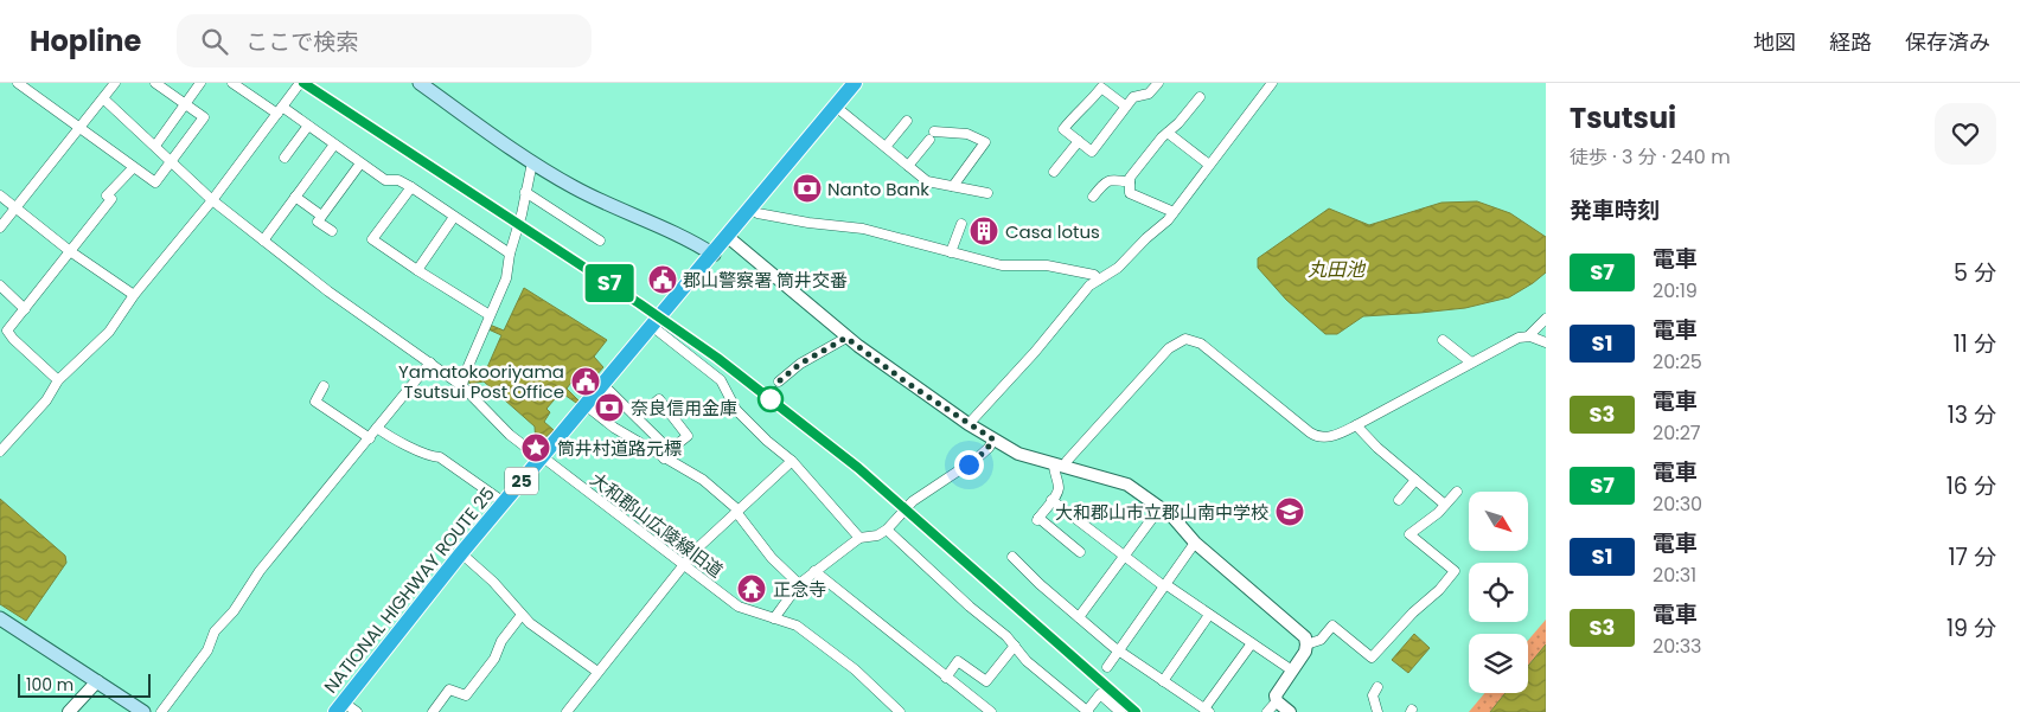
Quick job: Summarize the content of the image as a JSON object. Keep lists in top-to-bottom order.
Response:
{
  "streets": {
    "highway": ["25", "NATIONAL HIGHWAY ROUTE 25"],
    "street": ["大和郡山広陵線旧道"]
  },
  "crossings": [
    ["大和郡山広陵線旧道", "NATIONAL HIGHWAY ROUTE 25"]
  ],
  "water": ["丸田池"],
  "places": {
    "bank": ["Nanto Bank", "奈良信用金庫"],
    "building": ["Casa lotus"],
    "public building": ["郡山警察署 筒井交番", "Yamatokooriyama Tsutsui Post Office"],
    "place": ["筒井村道路元標"],
    "school or university": ["大和郡山市立郡山南中学校"],
    "temple": ["正念寺"]
  },
  "scale_bar": "100 m",
  "north": "bottom right",
  "page": {
    "header": "Hopline",
    "search": "ここで検索",
    "nav": ["地図", "経路", "保存済み"],
    "on_map": "S7",
    "heading": [
      ["Tsutsui", "徒歩 · 3 分 · 240 m"],
      "発車時刻"
    ],
    "list": [
      {
        "mark": "S7",
        "name": "電車",
        "note": "20:19",
        "value": "5 分"
      },
      {
        "mark": "S1",
        "name": "電車",
        "note": "20:25",
        "value": "11 分"
      },
      {
        "mark": "S3",
        "name": "電車",
        "note": "20:27",
        "value": "13 分"
      },
      {
        "mark": "S7",
        "name": "電車",
        "note": "20:30",
        "value": "16 分"
      },
      {
        "mark": "S1",
        "name": "電車",
        "note": "20:31",
        "value": "17 分"
      },
      {
        "mark": "S3",
        "name": "電車",
        "note": "20:33",
        "value": "19 分"
      }
    ],
    "scale": "100 m"
  }
}
